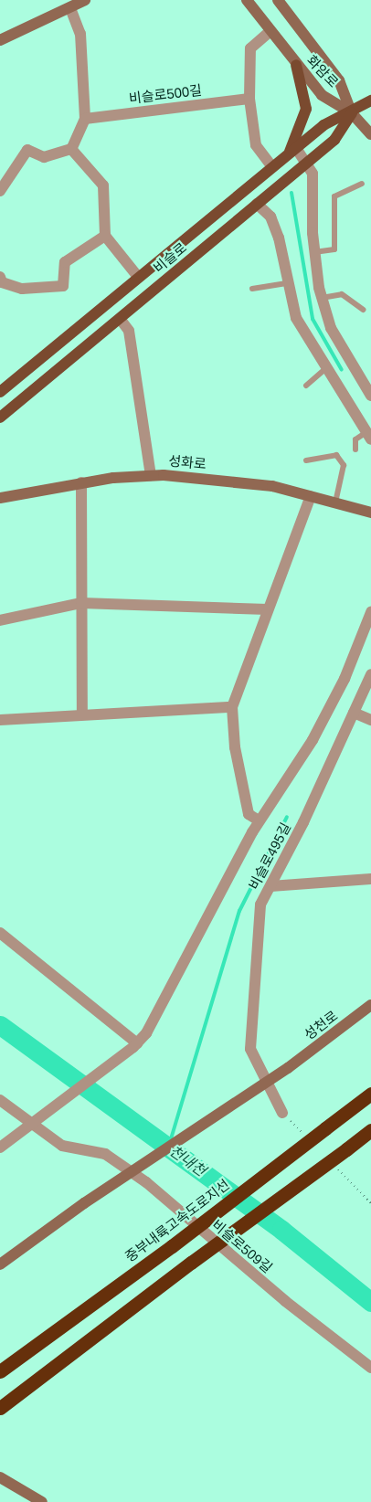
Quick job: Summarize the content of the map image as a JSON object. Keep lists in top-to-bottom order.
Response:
{
  "streets": {
    "highway": ["중부내륙고속도로지선"],
    "main road": [
      "화암로",
      "비슬로",
      "성화로",
      "성천로"
    ],
    "street": ["비슬로500길", "비슬로495길", "비슬로509길"]
  },
  "crossings": [
    ["화암로", "비슬로"]
  ],
  "water": ["천내천"]
}
